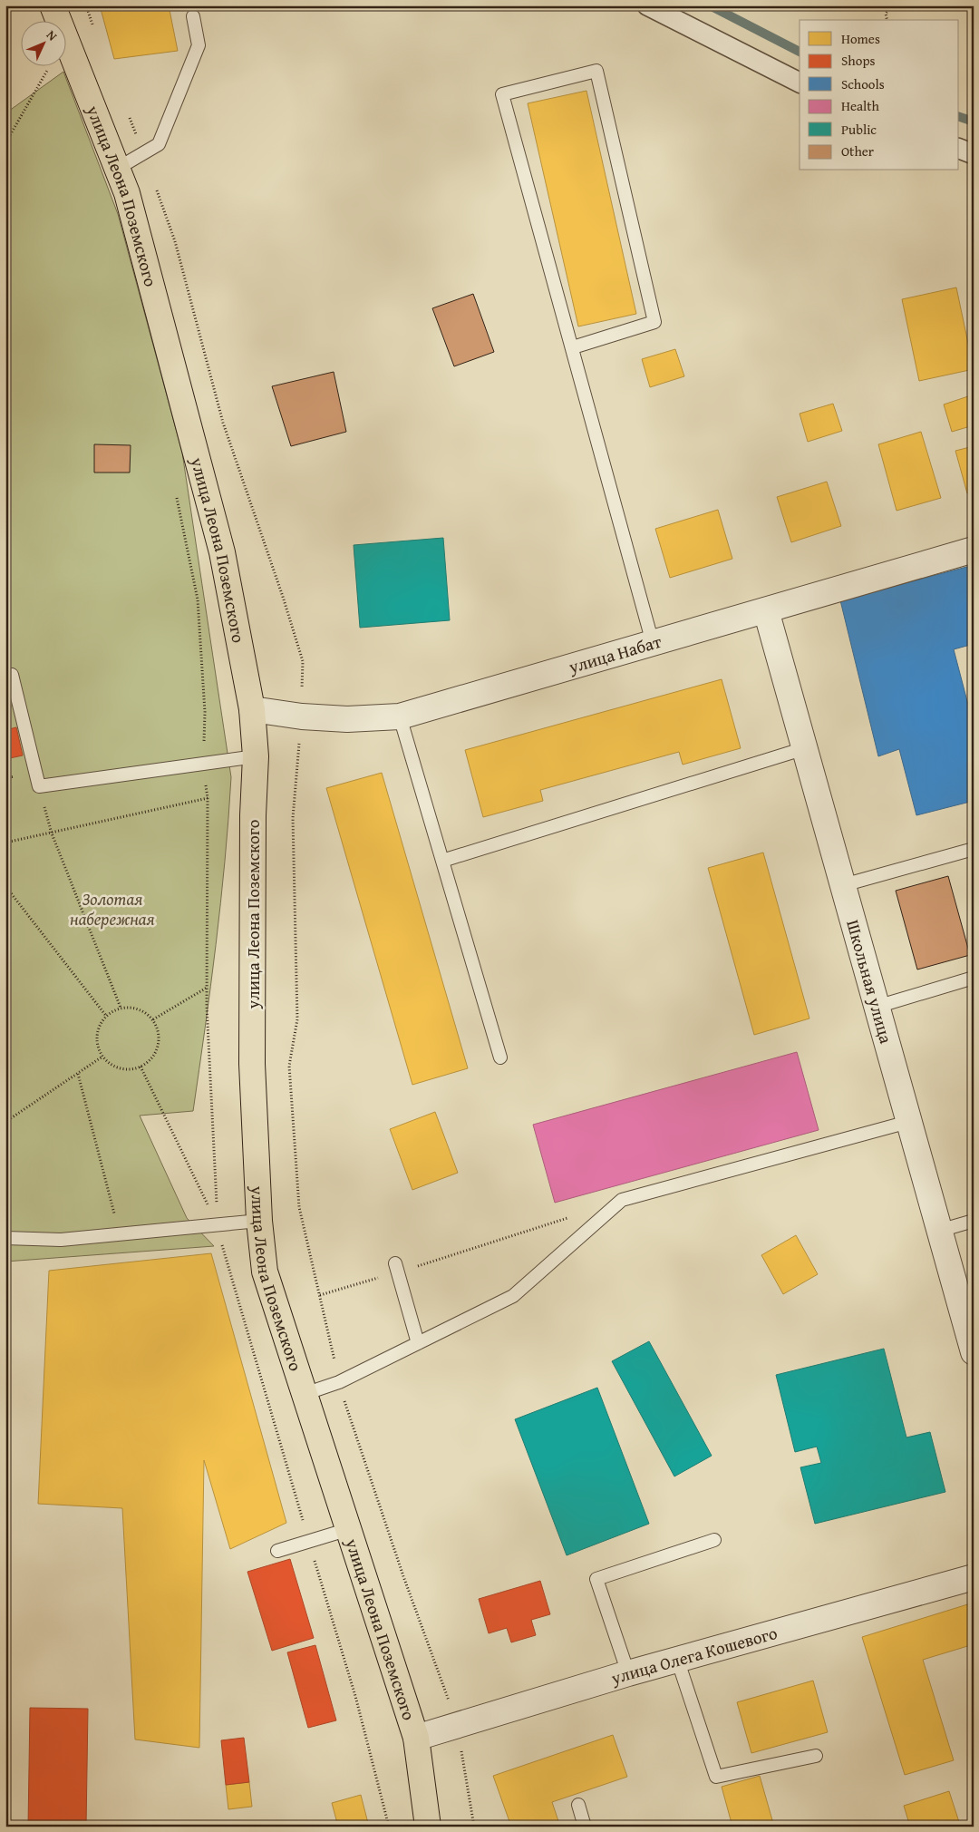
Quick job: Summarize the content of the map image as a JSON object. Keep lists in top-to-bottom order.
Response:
{
  "streets": {
    "main road": ["улица Леона Поземского"],
    "street": ["улица Набат", "Школьная улица", "улица Олега Кошевого"]
  },
  "crossings": [
    ["улица Леона Поземского", "улица Набат"],
    ["улица Леона Поземского", "улица Олега Кошевого"],
    ["улица Набат", "Школьная улица"]
  ],
  "parks": ["Золотая набережная"],
  "legend": [
    "Homes",
    "Shops",
    "Schools",
    "Health",
    "Public",
    "Other"
  ],
  "north": "top right"
}
